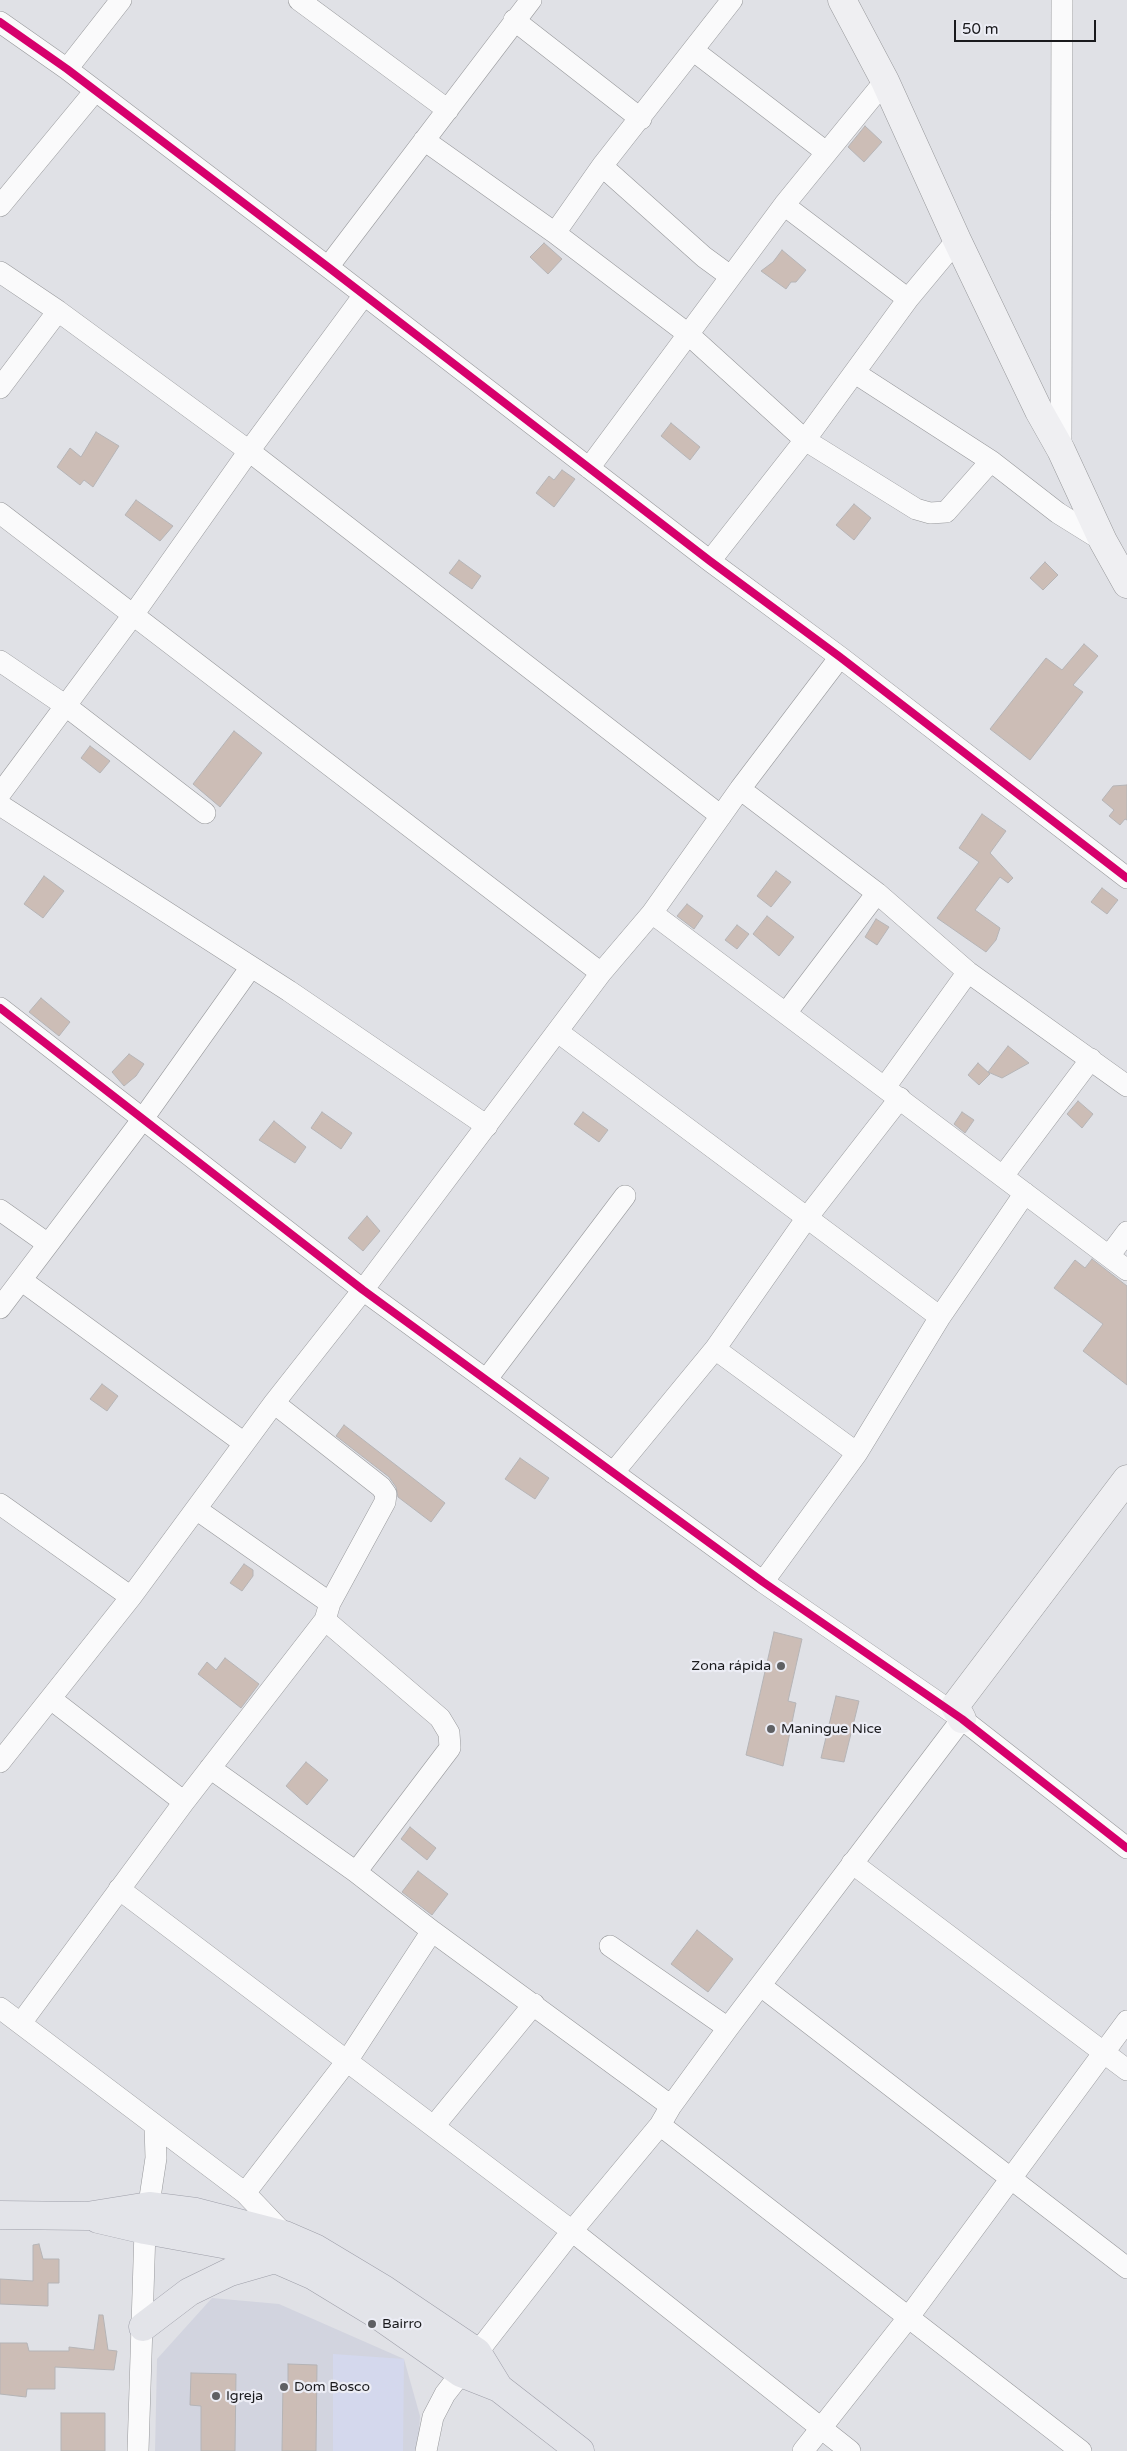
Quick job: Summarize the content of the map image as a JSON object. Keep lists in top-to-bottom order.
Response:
{
  "places": [
    "Zona rápida",
    "Maningue Nice",
    "Bairro",
    "Dom Bosco",
    "Igreja"
  ],
  "scale_bar": "50 m"
}
